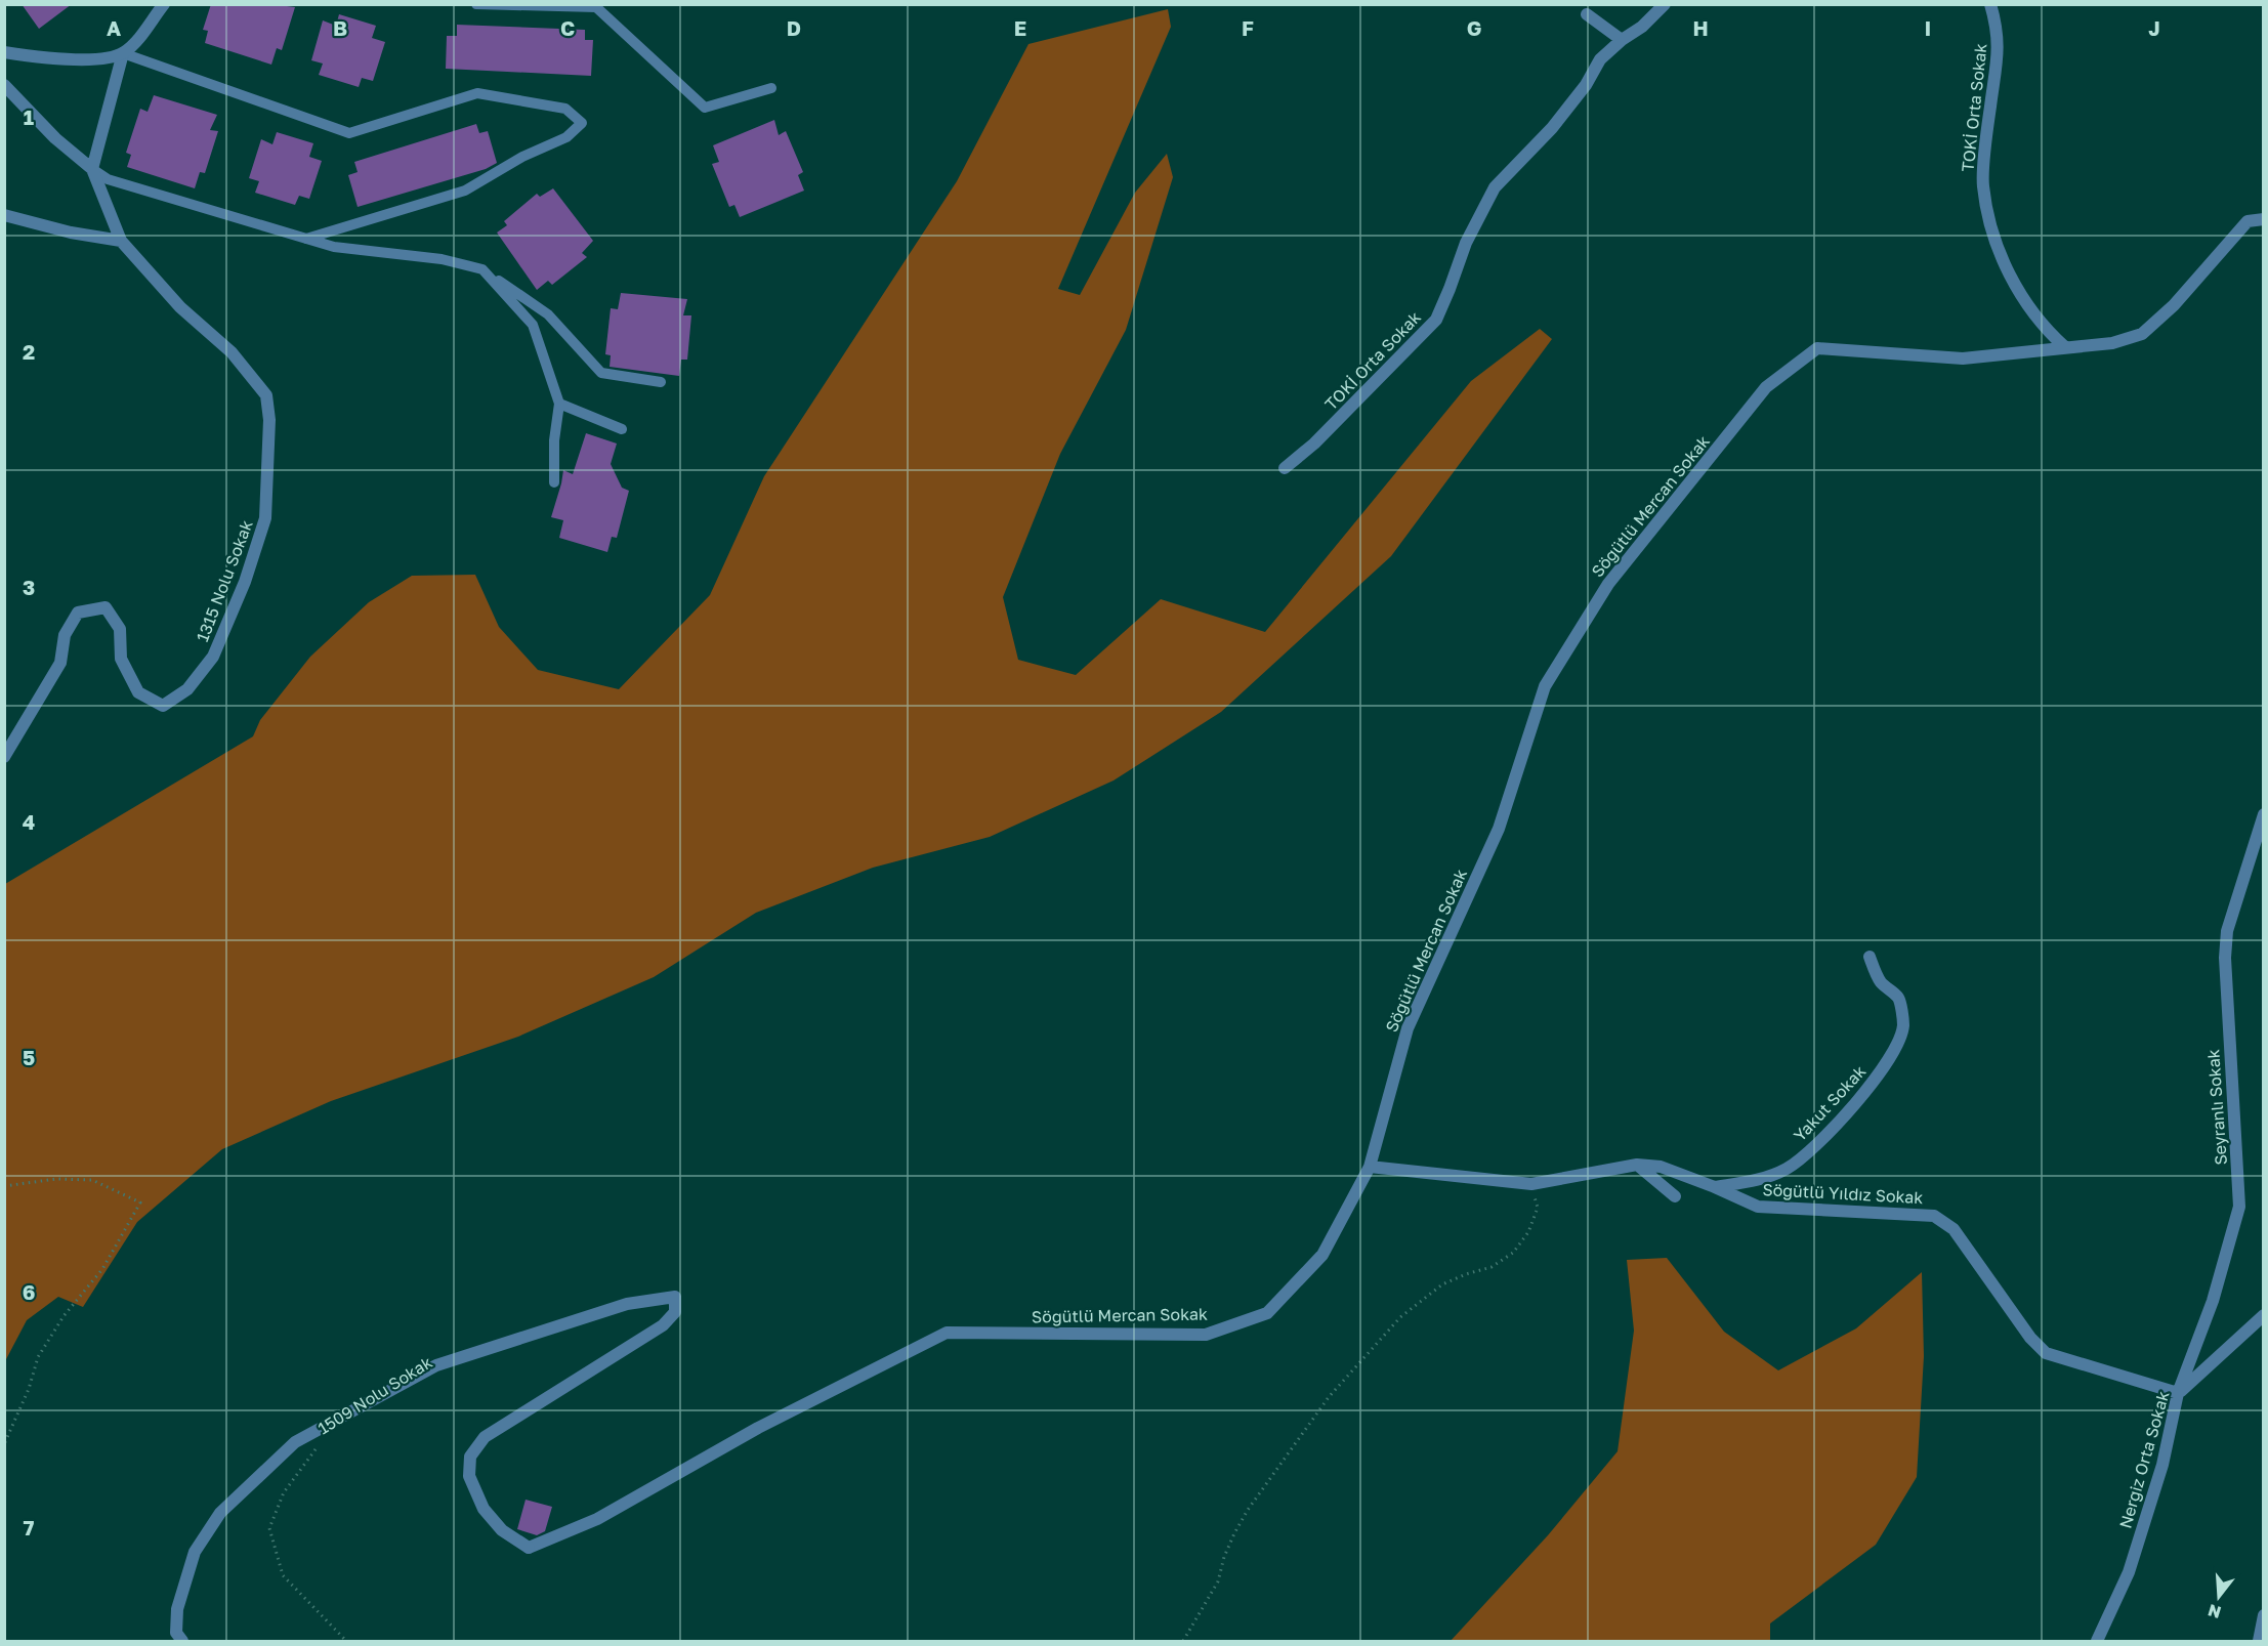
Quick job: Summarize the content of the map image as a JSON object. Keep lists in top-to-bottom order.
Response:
{
  "streets": {
    "street": [
      "TOKİ Orta Sokak",
      "Söğütlü Mercan Sokak",
      "1315 Nolu Sokak",
      "Yakut Sokak",
      "Seyranlı Sokak",
      "Söğütlü Yıldız Sokak",
      "Nergiz Orta Sokak"
    ],
    "path": ["1509 Nolu Sokak"]
  },
  "crossings": [
    ["TOKİ Orta Sokak", "Söğütlü Mercan Sokak"],
    ["Söğütlü Mercan Sokak", "Söğütlü Yıldız Sokak"],
    ["Yakut Sokak", "Söğütlü Yıldız Sokak"],
    ["Seyranlı Sokak", "Söğütlü Yıldız Sokak"],
    ["Seyranlı Sokak", "Nergiz Orta Sokak"],
    ["Söğütlü Yıldız Sokak", "Nergiz Orta Sokak"]
  ],
  "north": "bottom",
  "grid": {
    "columns": [
      "A",
      "B",
      "C",
      "D",
      "E",
      "F",
      "G",
      "H",
      "I",
      "J"
    ],
    "rows": [
      "1",
      "2",
      "3",
      "4",
      "5",
      "6",
      "7"
    ]
  }
}
